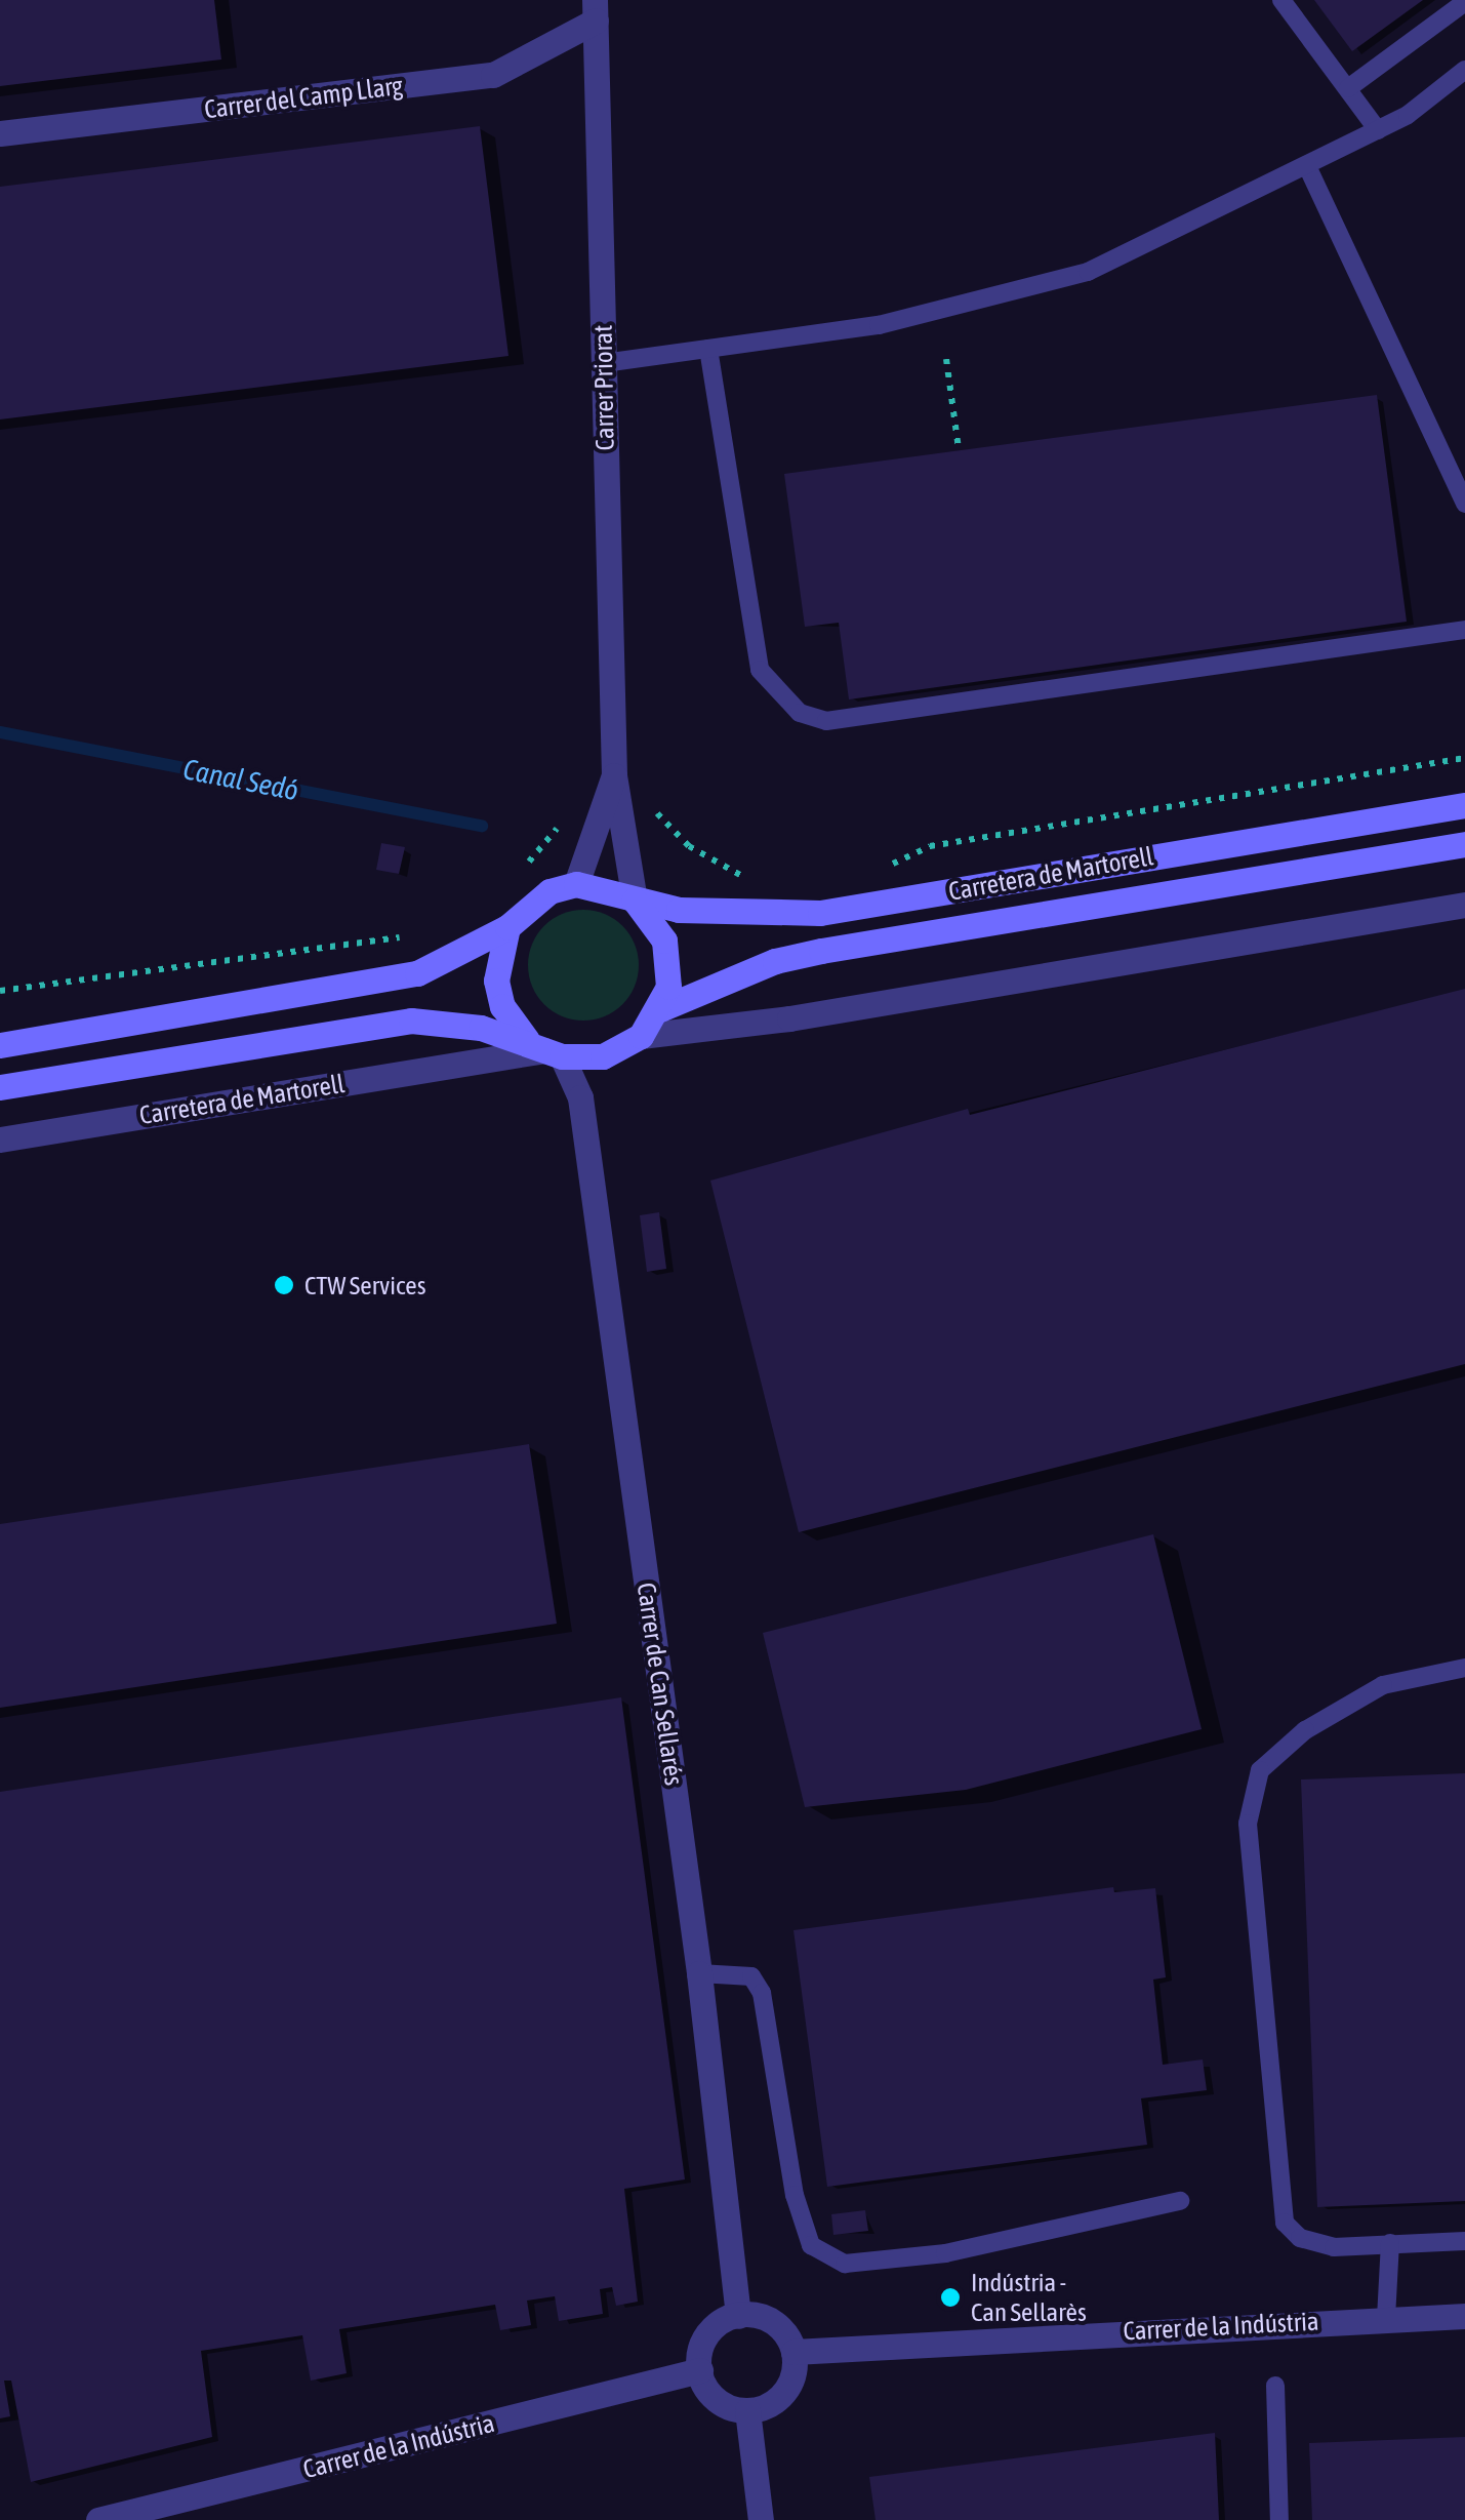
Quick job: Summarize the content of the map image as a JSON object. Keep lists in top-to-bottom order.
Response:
{
  "streets": {
    "main road": ["Carretera de Martorell"],
    "street": [
      "Carrer del Camp Llarg",
      "Carrer Priorat",
      "Carrer de Can Sellarés",
      "Carrer de la Indústria"
    ]
  },
  "crossings": [
    ["Carrer del Camp Llarg", "Carrer Priorat"],
    ["Carrer Priorat", "Carretera de Martorell"],
    ["Carrer Priorat", "Carrer de Can Sellarés"],
    ["Carretera de Martorell", "Carrer de Can Sellarés"],
    ["Carrer de Can Sellarés", "Carrer de la Indústria"]
  ],
  "water": ["Canal Sedó"],
  "places": ["CTW Services", "Indústria - Can Sellarès"]
}
